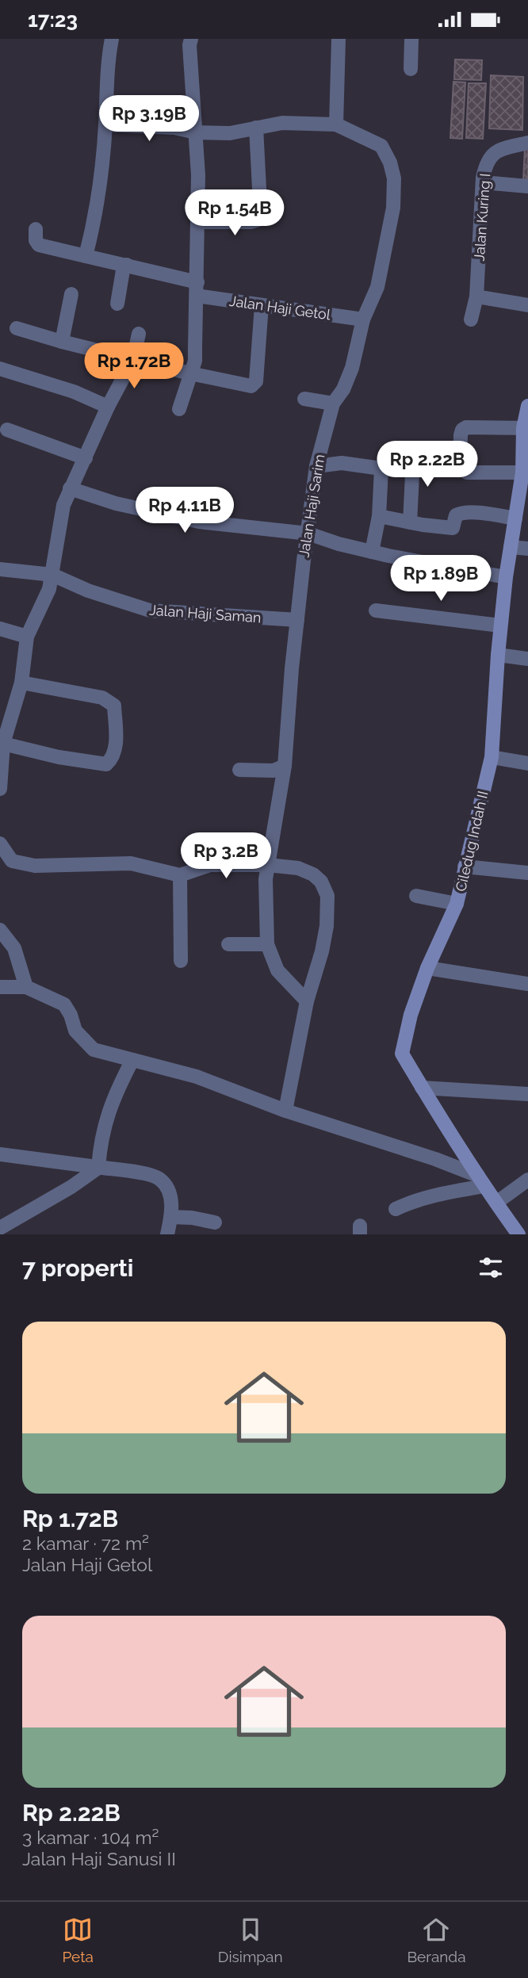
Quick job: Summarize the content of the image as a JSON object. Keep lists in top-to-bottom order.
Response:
{
  "streets": {
    "street": [
      "Jalan Kuring I",
      "Jalan Haji Getol",
      "Jalan Haji Sarim",
      "Jalan Haji Saman",
      "Ciledug Indah II"
    ]
  },
  "crossings": [
    ["Jalan Haji Getol", "Jalan Haji Sarim"],
    ["Jalan Haji Sarim", "Jalan Haji Saman"]
  ],
  "page": {
    "status": "17:23",
    "price": [
      "Rp 3.19B",
      "Rp 1.54B",
      "Rp 1.72B",
      "Rp 2.22B",
      "Rp 4.11B",
      "Rp 1.89B",
      "Rp 3.2B"
    ],
    "heading": "7 properti",
    "list": [
      {
        "name": "Rp 1.72B",
        "note": "2 kamar · 72 m² · Jalan Haji Getol"
      },
      {
        "name": "Rp 2.22B",
        "note": "3 kamar · 104 m² · Jalan Haji Sanusi II"
      }
    ],
    "tabs": ["Peta", "Disimpan", "Beranda"]
  }
}
